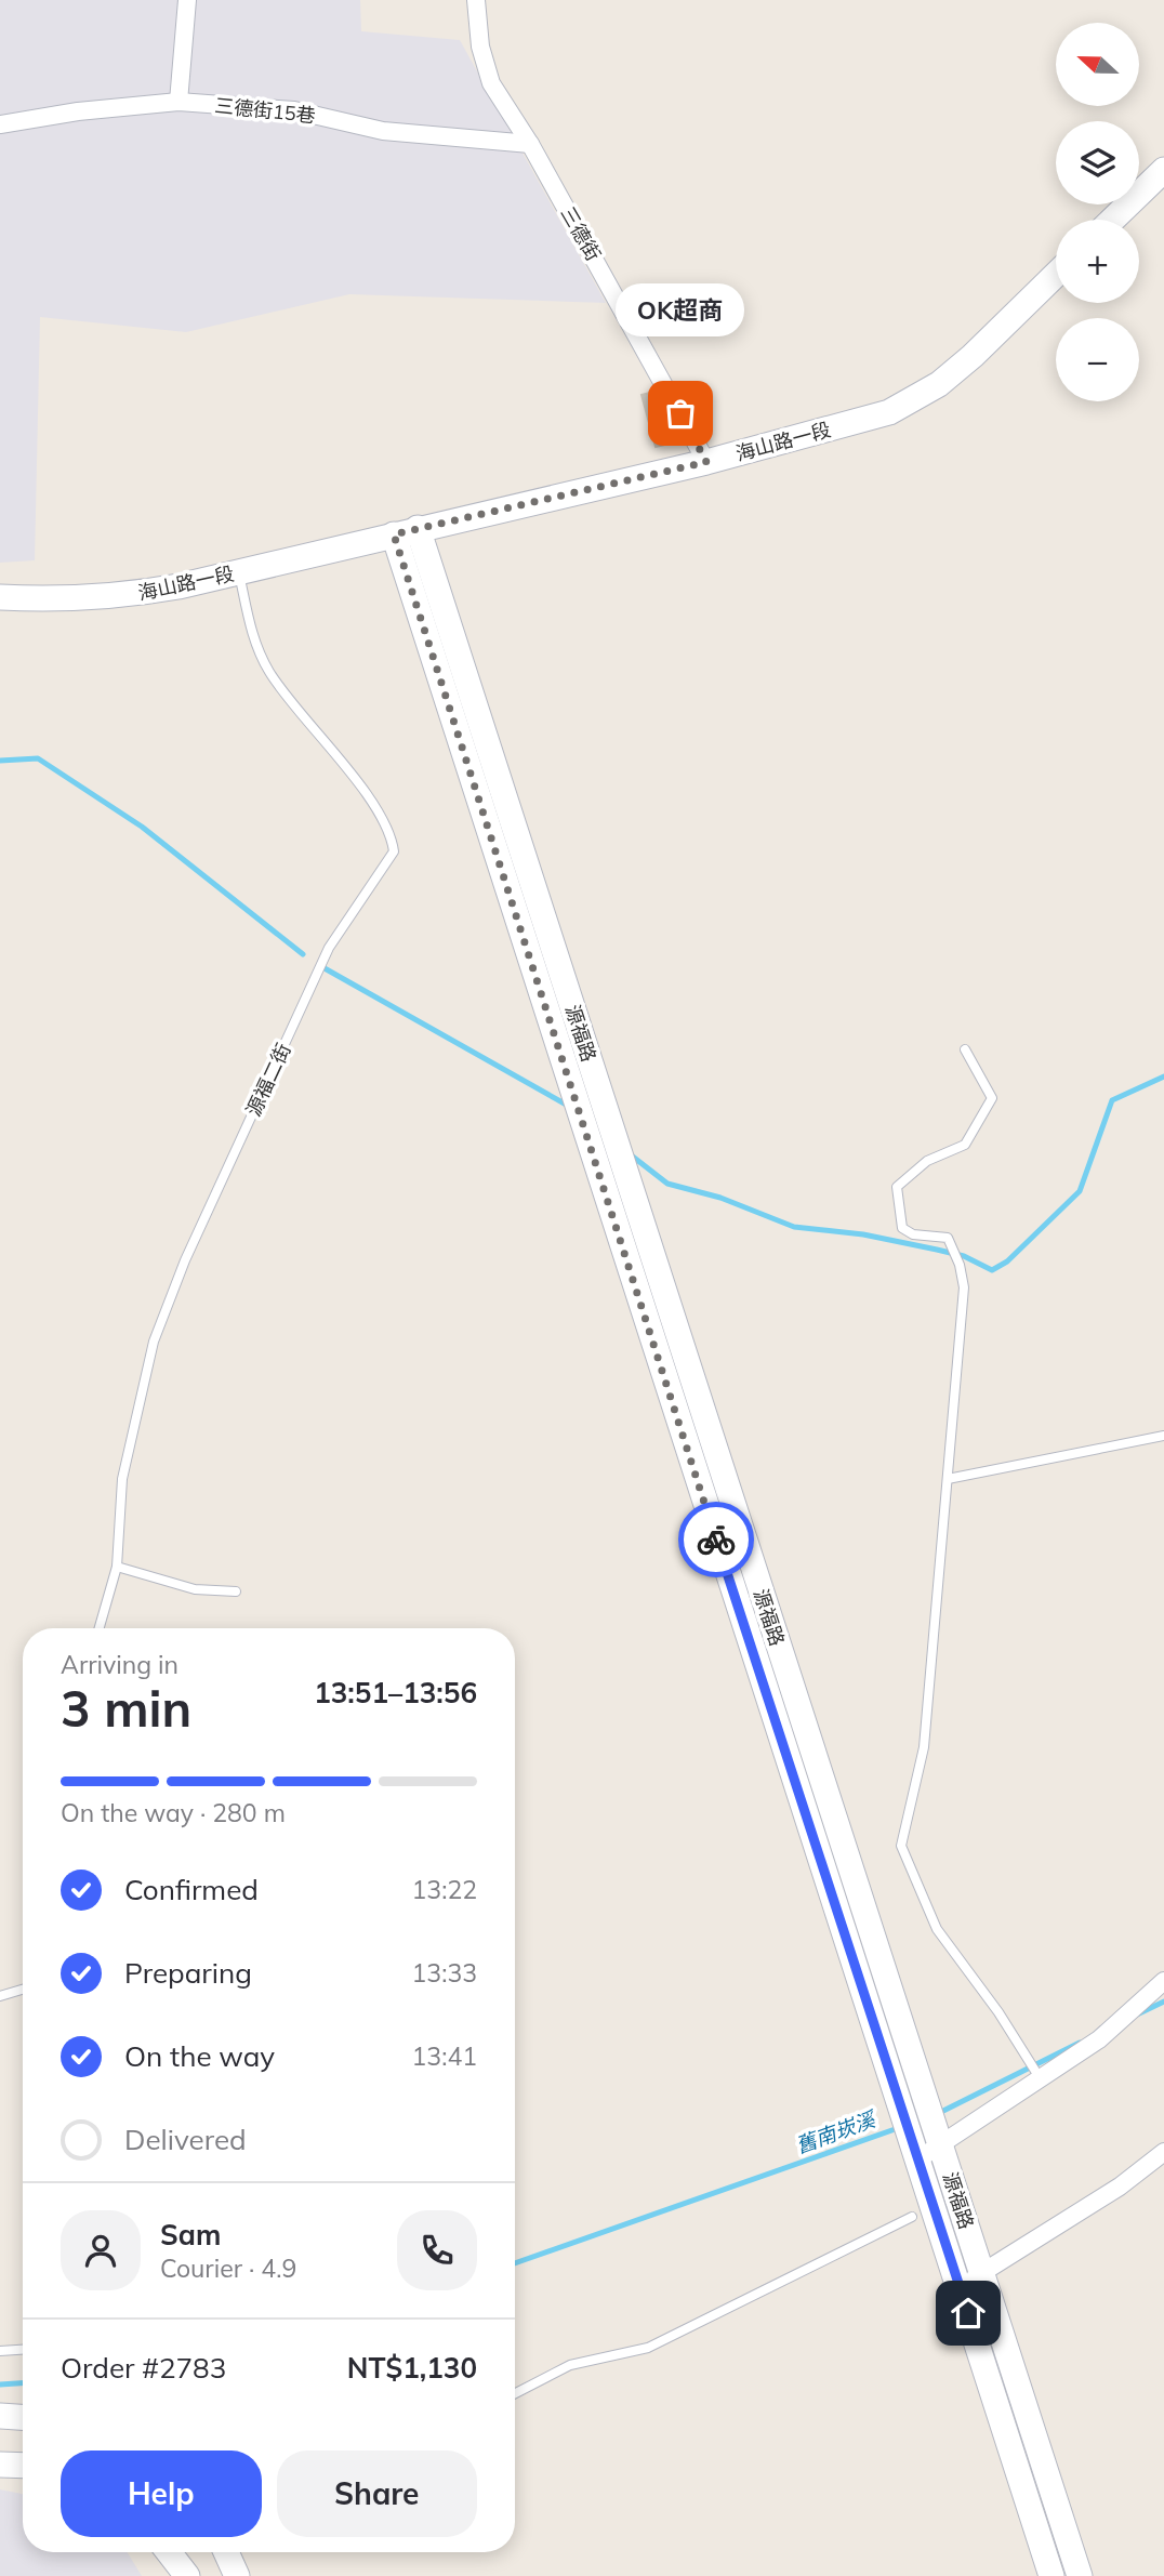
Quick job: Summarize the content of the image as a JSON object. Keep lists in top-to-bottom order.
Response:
{
  "streets": {
    "street": [
      "三德街15巷",
      "三德街",
      "海山路一段",
      "源福路"
    ],
    "lane": ["源福二街"]
  },
  "crossings": [
    ["三德街15巷", "三德街"],
    ["三德街", "海山路一段"],
    ["海山路一段", "源福路"],
    ["海山路一段", "源福二街"]
  ],
  "water": ["舊南崁溪"],
  "places": ["OK超商"],
  "north": "left",
  "page": {
    "map_buttons": ["+", "−"],
    "bubble": "OK超商",
    "heading": ["3 min", "Arriving in", "13:51–13:56"],
    "panel": [
      "Sam",
      "Courier · 4.9",
      "Order #2783",
      "NT$1,130"
    ],
    "bar": "On the way · 280 m",
    "list": [
      ["Confirmed", "13:22"],
      ["Preparing", "13:33"],
      ["On the way", "13:41"],
      "Delivered"
    ],
    "buttons": ["Help", "Share"]
  }
}
